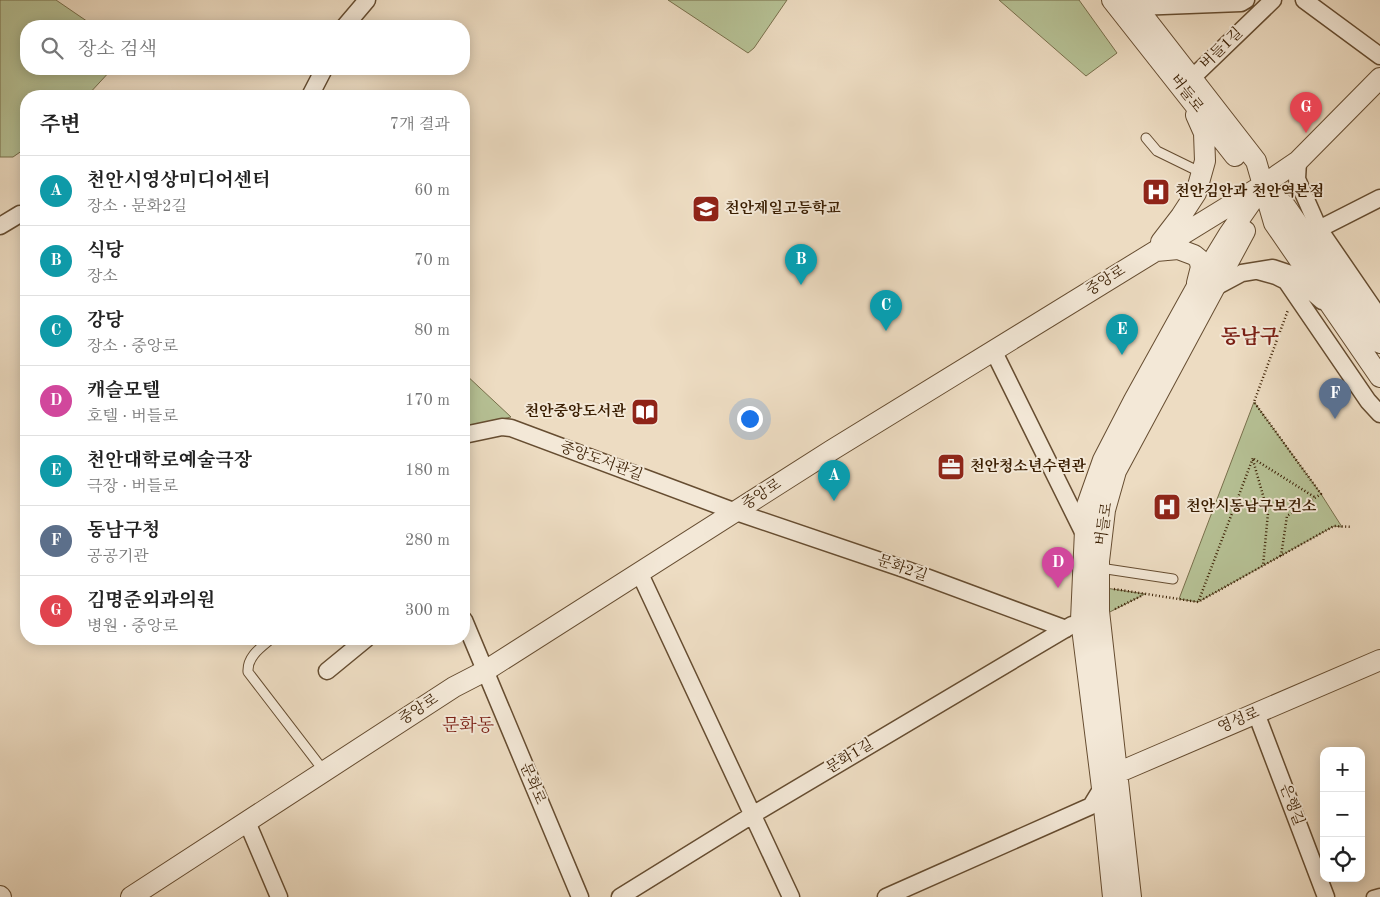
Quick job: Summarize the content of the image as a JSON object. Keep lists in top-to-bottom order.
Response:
{
  "streets": {
    "street": [
      "버들1길",
      "버들로",
      "중앙로",
      "중앙도서관길",
      "문화2길",
      "영성로",
      "문화1길",
      "문화로",
      "은행길"
    ]
  },
  "crossings": [
    ["버들1길", "버들로"],
    ["버들로", "중앙로"],
    ["버들로", "문화2길"],
    ["버들로", "영성로"],
    ["버들로", "문화1길"],
    ["중앙로", "중앙도서관길"],
    ["중앙로", "문화2길"],
    ["중앙로", "문화로"],
    ["중앙도서관길", "문화2길"],
    ["문화2길", "문화1길"],
    ["영성로", "은행길"]
  ],
  "districts": ["동남구", "문화동"],
  "places": {
    "hospital": ["천안김안과 천안역본점", "천안시동남구보건소"],
    "school or university": ["천안제일고등학교"],
    "library": ["천안중앙도서관"],
    "office": ["천안청소년수련관"]
  },
  "page": {
    "search": "장소 검색",
    "heading": ["주변", "7개 결과"],
    "pins": [
      "G",
      "B",
      "C",
      "E",
      "F",
      "A",
      "D"
    ],
    "list": [
      {
        "mark": "A",
        "name": "천안시영상미디어센터",
        "note": "장소 · 문화2길",
        "value": "60 m"
      },
      {
        "mark": "B",
        "name": "식당",
        "note": "장소",
        "value": "70 m"
      },
      {
        "mark": "C",
        "name": "강당",
        "note": "장소 · 중앙로",
        "value": "80 m"
      },
      {
        "mark": "D",
        "name": "캐슬모텔",
        "note": "호텔 · 버들로",
        "value": "170 m"
      },
      {
        "mark": "E",
        "name": "천안대학로예술극장",
        "note": "극장 · 버들로",
        "value": "180 m"
      },
      {
        "mark": "F",
        "name": "동남구청",
        "note": "공공기관",
        "value": "280 m"
      },
      {
        "mark": "G",
        "name": "김명준외과의원",
        "note": "병원 · 중앙로",
        "value": "300 m"
      }
    ],
    "map_buttons": ["+", "−"]
  }
}
